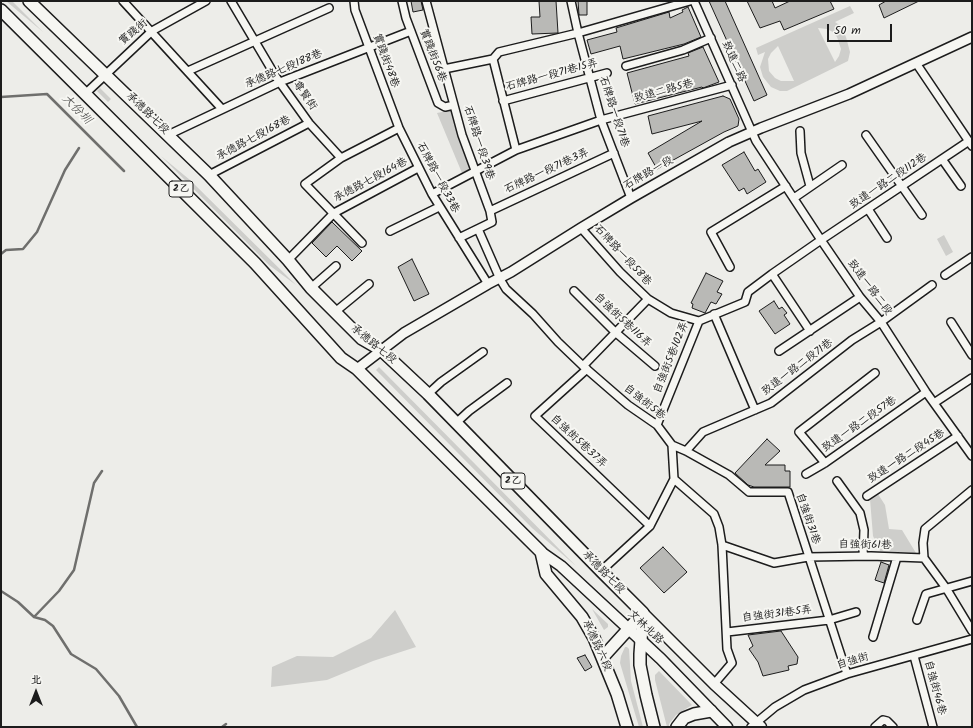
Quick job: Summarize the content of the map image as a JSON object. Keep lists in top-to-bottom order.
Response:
{
  "streets": {
    "main road": [
      "承德路七段",
      "2乙",
      "文林北路",
      "承德路六段"
    ],
    "street": [
      "實踐街",
      "實踐街56巷",
      "實踐街48巷",
      "致遠二路",
      "承德路七段188巷",
      "石牌路一段71巷15弄",
      "致遠二路5巷",
      "尊賢街",
      "石牌路一段71巷",
      "承德路七段168巷",
      "石牌路一段39巷",
      "石牌路一段71巷3弄",
      "石牌路一段",
      "石牌路一段33巷",
      "承德路七段164巷",
      "致遠一路二段112巷",
      "石牌路一段58巷",
      "致遠一路二段",
      "自強街5巷116弄",
      "自強街5巷102弄",
      "致遠一路二段71巷",
      "自強街5巷",
      "致遠一路二段57巷",
      "自強街5巷37弄",
      "致遠一路二段45巷",
      "自強街31巷",
      "自強街61巷",
      "自強街31巷5弄",
      "自強街",
      "自強街46巷"
    ]
  },
  "crossings": [
    ["實踐街", "承德路七段"],
    ["實踐街", "2乙"],
    ["實踐街56巷", "承德路七段188巷"],
    ["實踐街56巷", "石牌路一段39巷"],
    ["實踐街48巷", "承德路七段188巷"],
    ["實踐街48巷", "石牌路一段33巷"],
    ["致遠二路", "致遠二路5巷"],
    ["致遠二路", "石牌路一段"],
    ["致遠二路", "致遠一路二段"],
    ["承德路七段188巷", "尊賢街"],
    ["承德路七段188巷", "承德路七段"],
    ["石牌路一段71巷15弄", "石牌路一段71巷"],
    ["致遠二路5巷", "石牌路一段71巷"],
    ["致遠二路5巷", "石牌路一段39巷"],
    ["致遠二路5巷", "石牌路一段33巷"],
    ["尊賢街", "承德路七段168巷"],
    ["石牌路一段71巷", "石牌路一段71巷3弄"],
    ["石牌路一段71巷", "石牌路一段"],
    ["承德路七段", "承德路七段168巷"],
    ["承德路七段", "石牌路一段"],
    ["承德路七段", "承德路七段164巷"],
    ["承德路七段", "文林北路"],
    ["石牌路一段39巷", "石牌路一段71巷3弄"],
    ["石牌路一段", "石牌路一段33巷"],
    ["石牌路一段", "2乙"],
    ["石牌路一段", "石牌路一段58巷"],
    ["石牌路一段", "致遠一路二段"],
    ["石牌路一段", "自強街5巷"],
    ["石牌路一段33巷", "承德路七段164巷"],
    ["致遠一路二段112巷", "致遠一路二段"],
    ["2乙", "文林北路"],
    ["2乙", "承德路六段"],
    ["石牌路一段58巷", "自強街5巷102弄"],
    ["致遠一路二段", "致遠一路二段71巷"],
    ["致遠一路二段", "致遠一路二段57巷"],
    ["致遠一路二段", "致遠一路二段45巷"],
    ["自強街5巷102弄", "自強街5巷"],
    ["致遠一路二段71巷", "自強街31巷"],
    ["自強街5巷", "自強街5巷37弄"],
    ["自強街5巷", "自強街31巷"],
    ["自強街31巷", "自強街61巷"],
    ["自強街31巷", "自強街31巷5弄"],
    ["自強街31巷", "自強街"],
    ["文林北路", "承德路六段"],
    ["文林北路", "自強街"],
    ["自強街", "自強街46巷"]
  ],
  "water": ["大份圳"],
  "scale_bar": "50 m",
  "north": "top"
}
